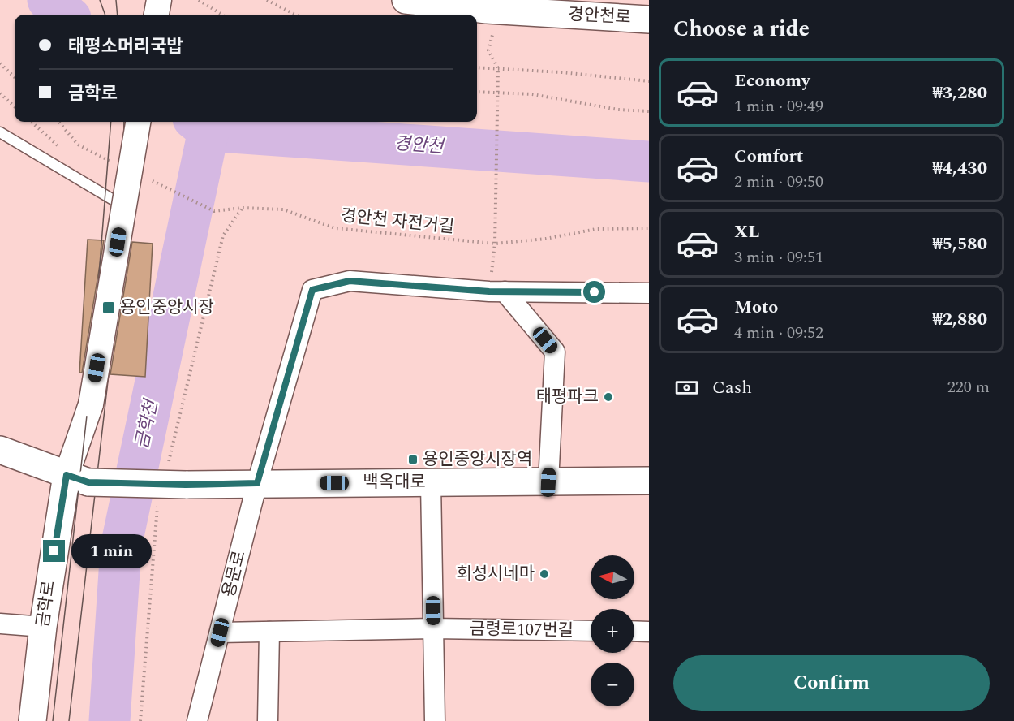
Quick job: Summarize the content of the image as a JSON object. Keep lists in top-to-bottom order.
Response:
{
  "streets": {
    "main road": ["경안천로", "백옥대로", "금학로"],
    "street": ["용문로", "금령로107번길"],
    "path": ["경안천 자전거길"]
  },
  "crossings": [
    ["백옥대로", "용문로"],
    ["백옥대로", "금학로"],
    ["용문로", "금령로107번길"]
  ],
  "water": ["경안천", "금학천"],
  "places": {
    "transit": ["용인중앙시장", "용인중앙시장역"],
    "other": ["태평파크", "회성시네마"]
  },
  "north": "left",
  "page": {
    "heading": "Choose a ride",
    "banner": ["태평소머리국밥", "금학로"],
    "list": [
      {
        "name": "Economy",
        "note": "1 min · 09:49",
        "value": "₩3,280"
      },
      {
        "name": "Comfort",
        "note": "2 min · 09:50",
        "value": "₩4,430"
      },
      {
        "name": "XL",
        "note": "3 min · 09:51",
        "value": "₩5,580"
      },
      {
        "name": "Moto",
        "note": "4 min · 09:52",
        "value": "₩2,880"
      }
    ],
    "pay": ["Cash", "220 m"],
    "bubble": "1 min",
    "map_buttons": ["+", "−"],
    "buttons": "Confirm"
  }
}
